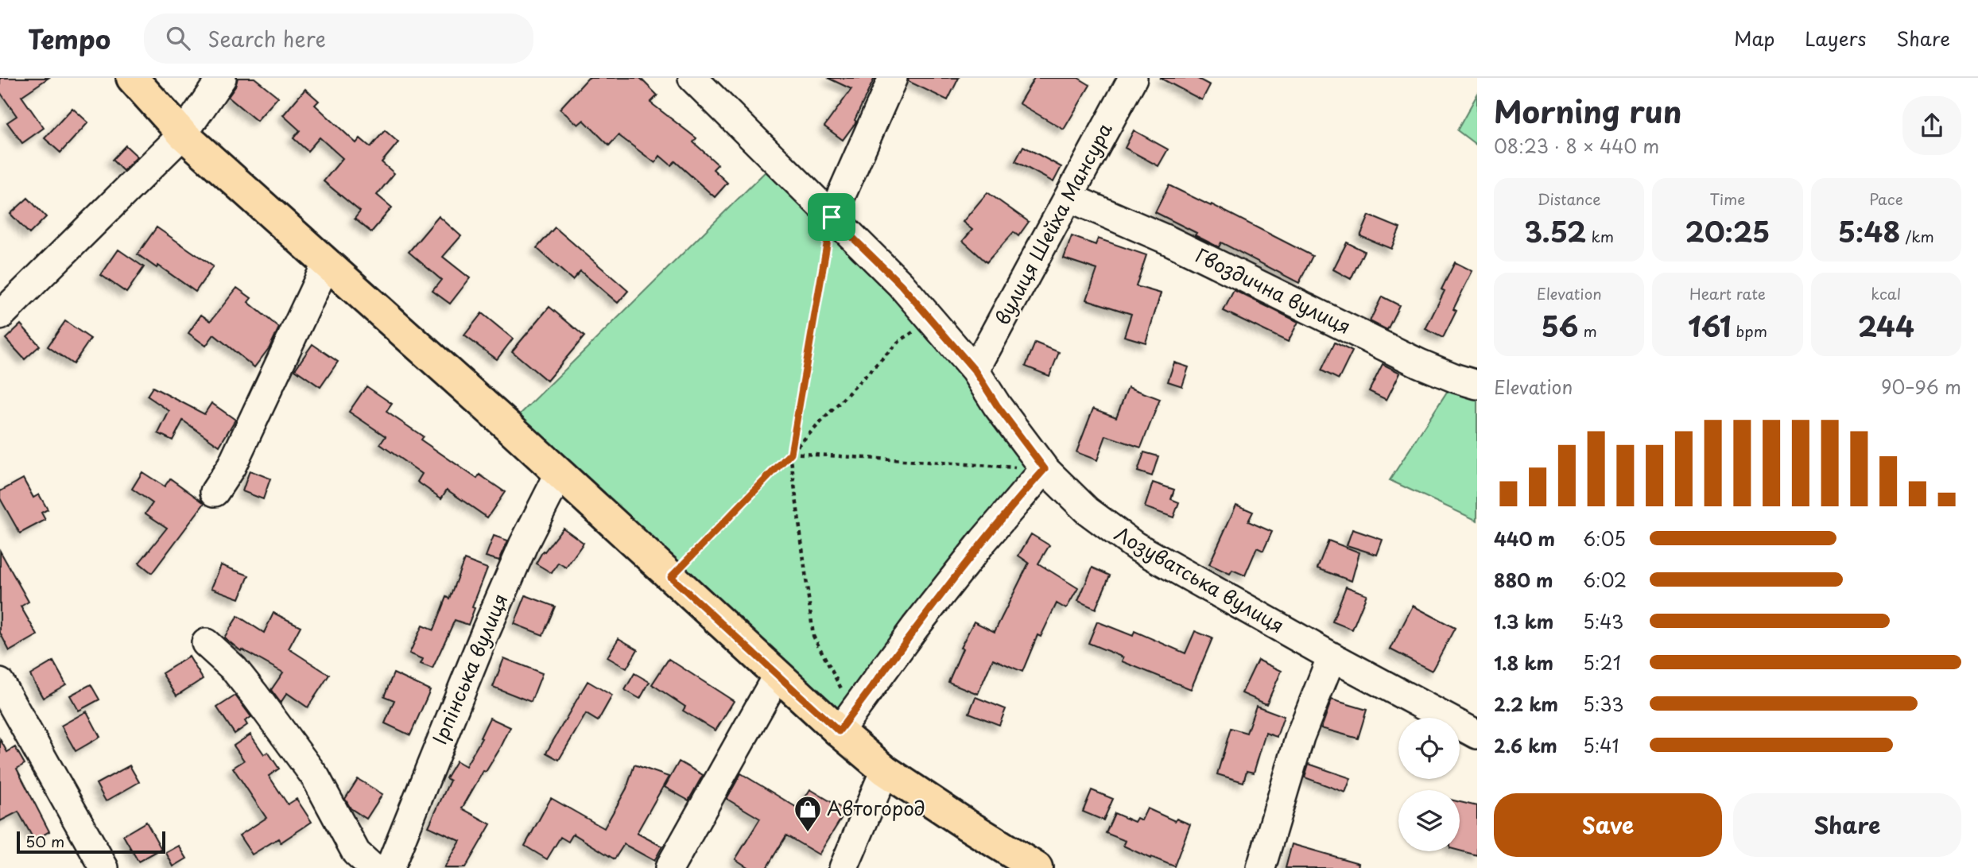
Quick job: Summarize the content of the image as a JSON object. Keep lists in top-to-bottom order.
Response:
{
  "streets": {
    "street": [
      "вулиця Шейха Мансура",
      "Гвоздична вулиця",
      "Лозуватська вулиця",
      "Ірпінська вулиця"
    ]
  },
  "crossings": [
    ["вулиця Шейха Мансура", "Гвоздична вулиця"],
    ["вулиця Шейха Мансура", "Лозуватська вулиця"]
  ],
  "places": {
    "shop": ["Автогород"]
  },
  "scale_bar": "50 m",
  "page": {
    "header": "Tempo",
    "search": "Search here",
    "nav": ["Map", "Layers", "Share"],
    "heading": ["Morning run", "08:23 · 8 × 440 m"],
    "stats": [
      ["Distance", "3.52 km"],
      ["Time", "20:25"],
      ["Pace", "5:48 /km"],
      ["Elevation", "56 m"],
      ["Heart rate", "161 bpm"],
      ["kcal", "244"]
    ],
    "chart": ["Elevation", "90–96 m"],
    "list": [
      {
        "name": "440 m",
        "note": "6:05"
      },
      {
        "name": "880 m",
        "note": "6:02"
      },
      {
        "name": "1.3 km",
        "note": "5:43"
      },
      {
        "name": "1.8 km",
        "note": "5:21"
      },
      {
        "name": "2.2 km",
        "note": "5:33"
      },
      {
        "name": "2.6 km",
        "note": "5:41"
      }
    ],
    "buttons": ["Save", "Share"],
    "scale": "50 m"
  }
}
